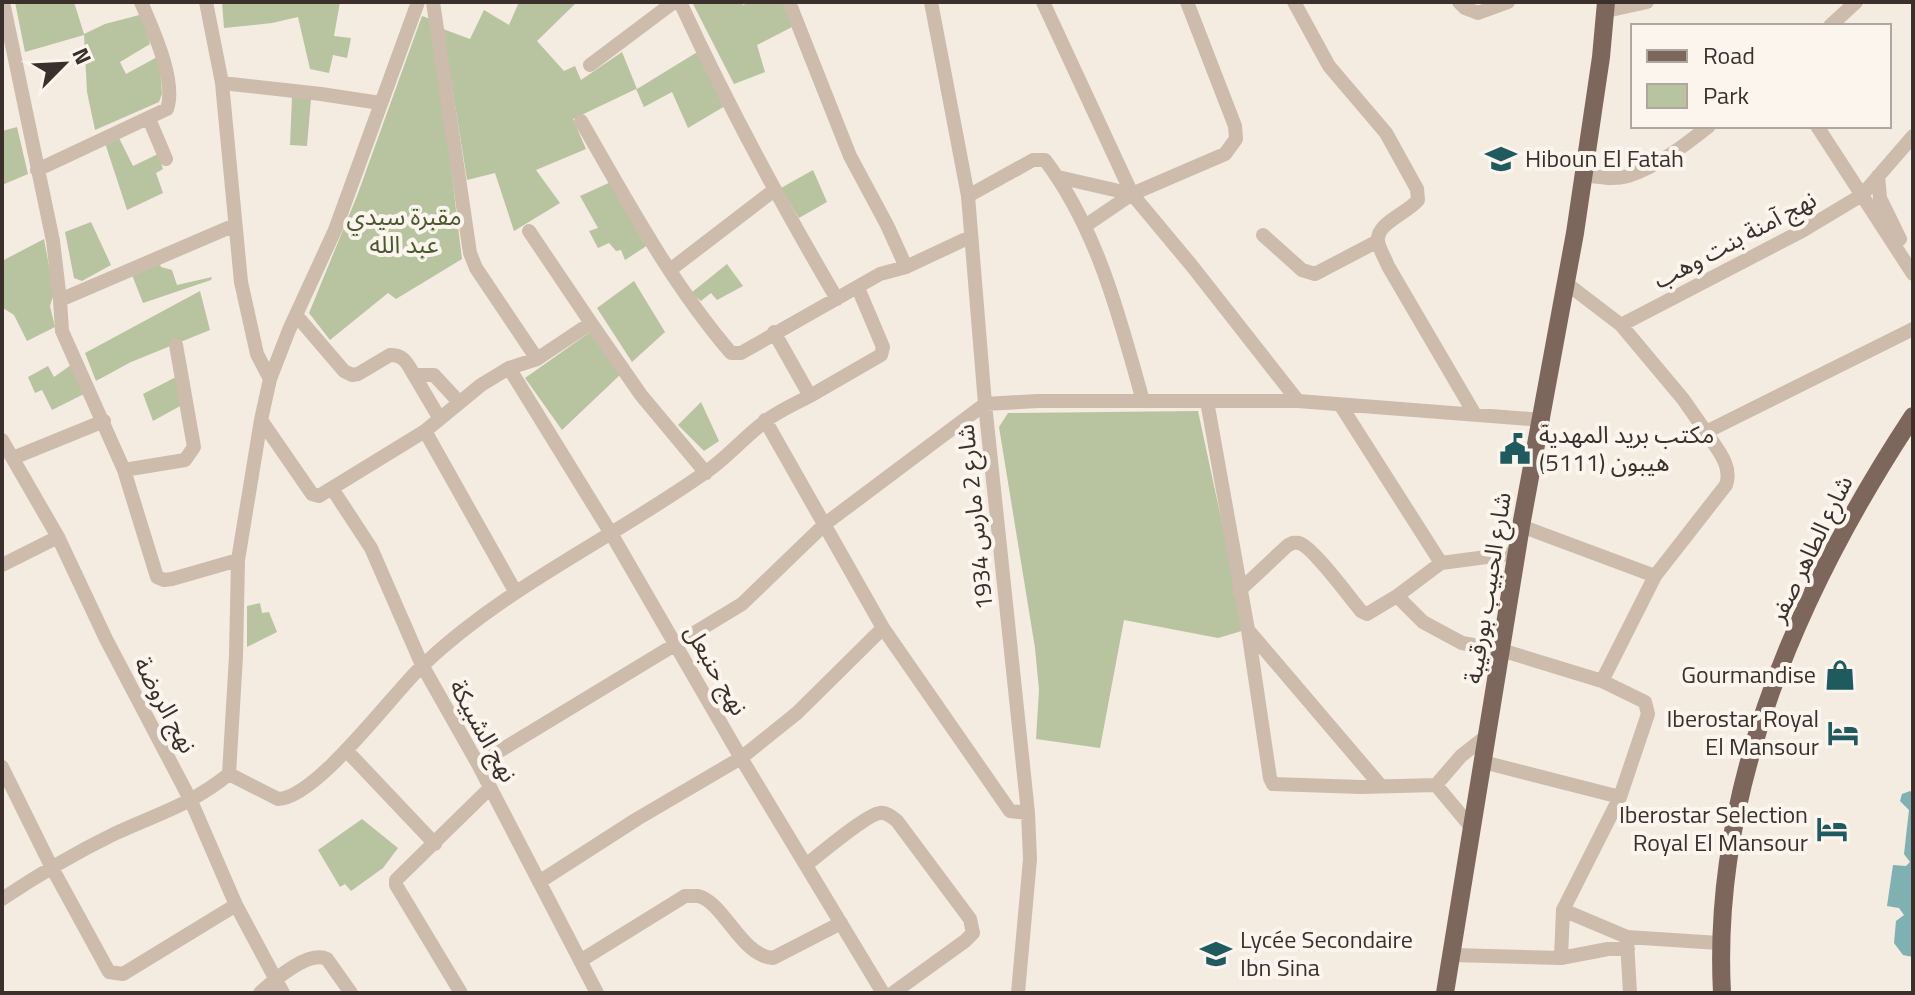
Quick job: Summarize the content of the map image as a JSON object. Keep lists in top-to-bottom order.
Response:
{
  "streets": {
    "main road": ["شارع الطاهر صفر", "شارع الحبيب بورقيبة"],
    "street": [
      "نهج آمنة بنت وهب",
      "شارع 2 مارس 1934",
      "نهج حنبعل",
      "نهج الروضة",
      "نهج الشبيكة"
    ]
  },
  "parks": ["مقبرة سيدي عبد الله"],
  "places": {
    "school or university": ["Hiboun El Fatah", "Lycée Secondaire Ibn Sina"],
    "public building": ["مكتب بريد المهدية هيبون (5111)"],
    "shop": ["Gourmandise"],
    "hotel": ["Iberostar Royal El Mansour", "Iberostar Selection Royal El Mansour"]
  },
  "legend": ["Road", "Park"],
  "north": "top right"
}
